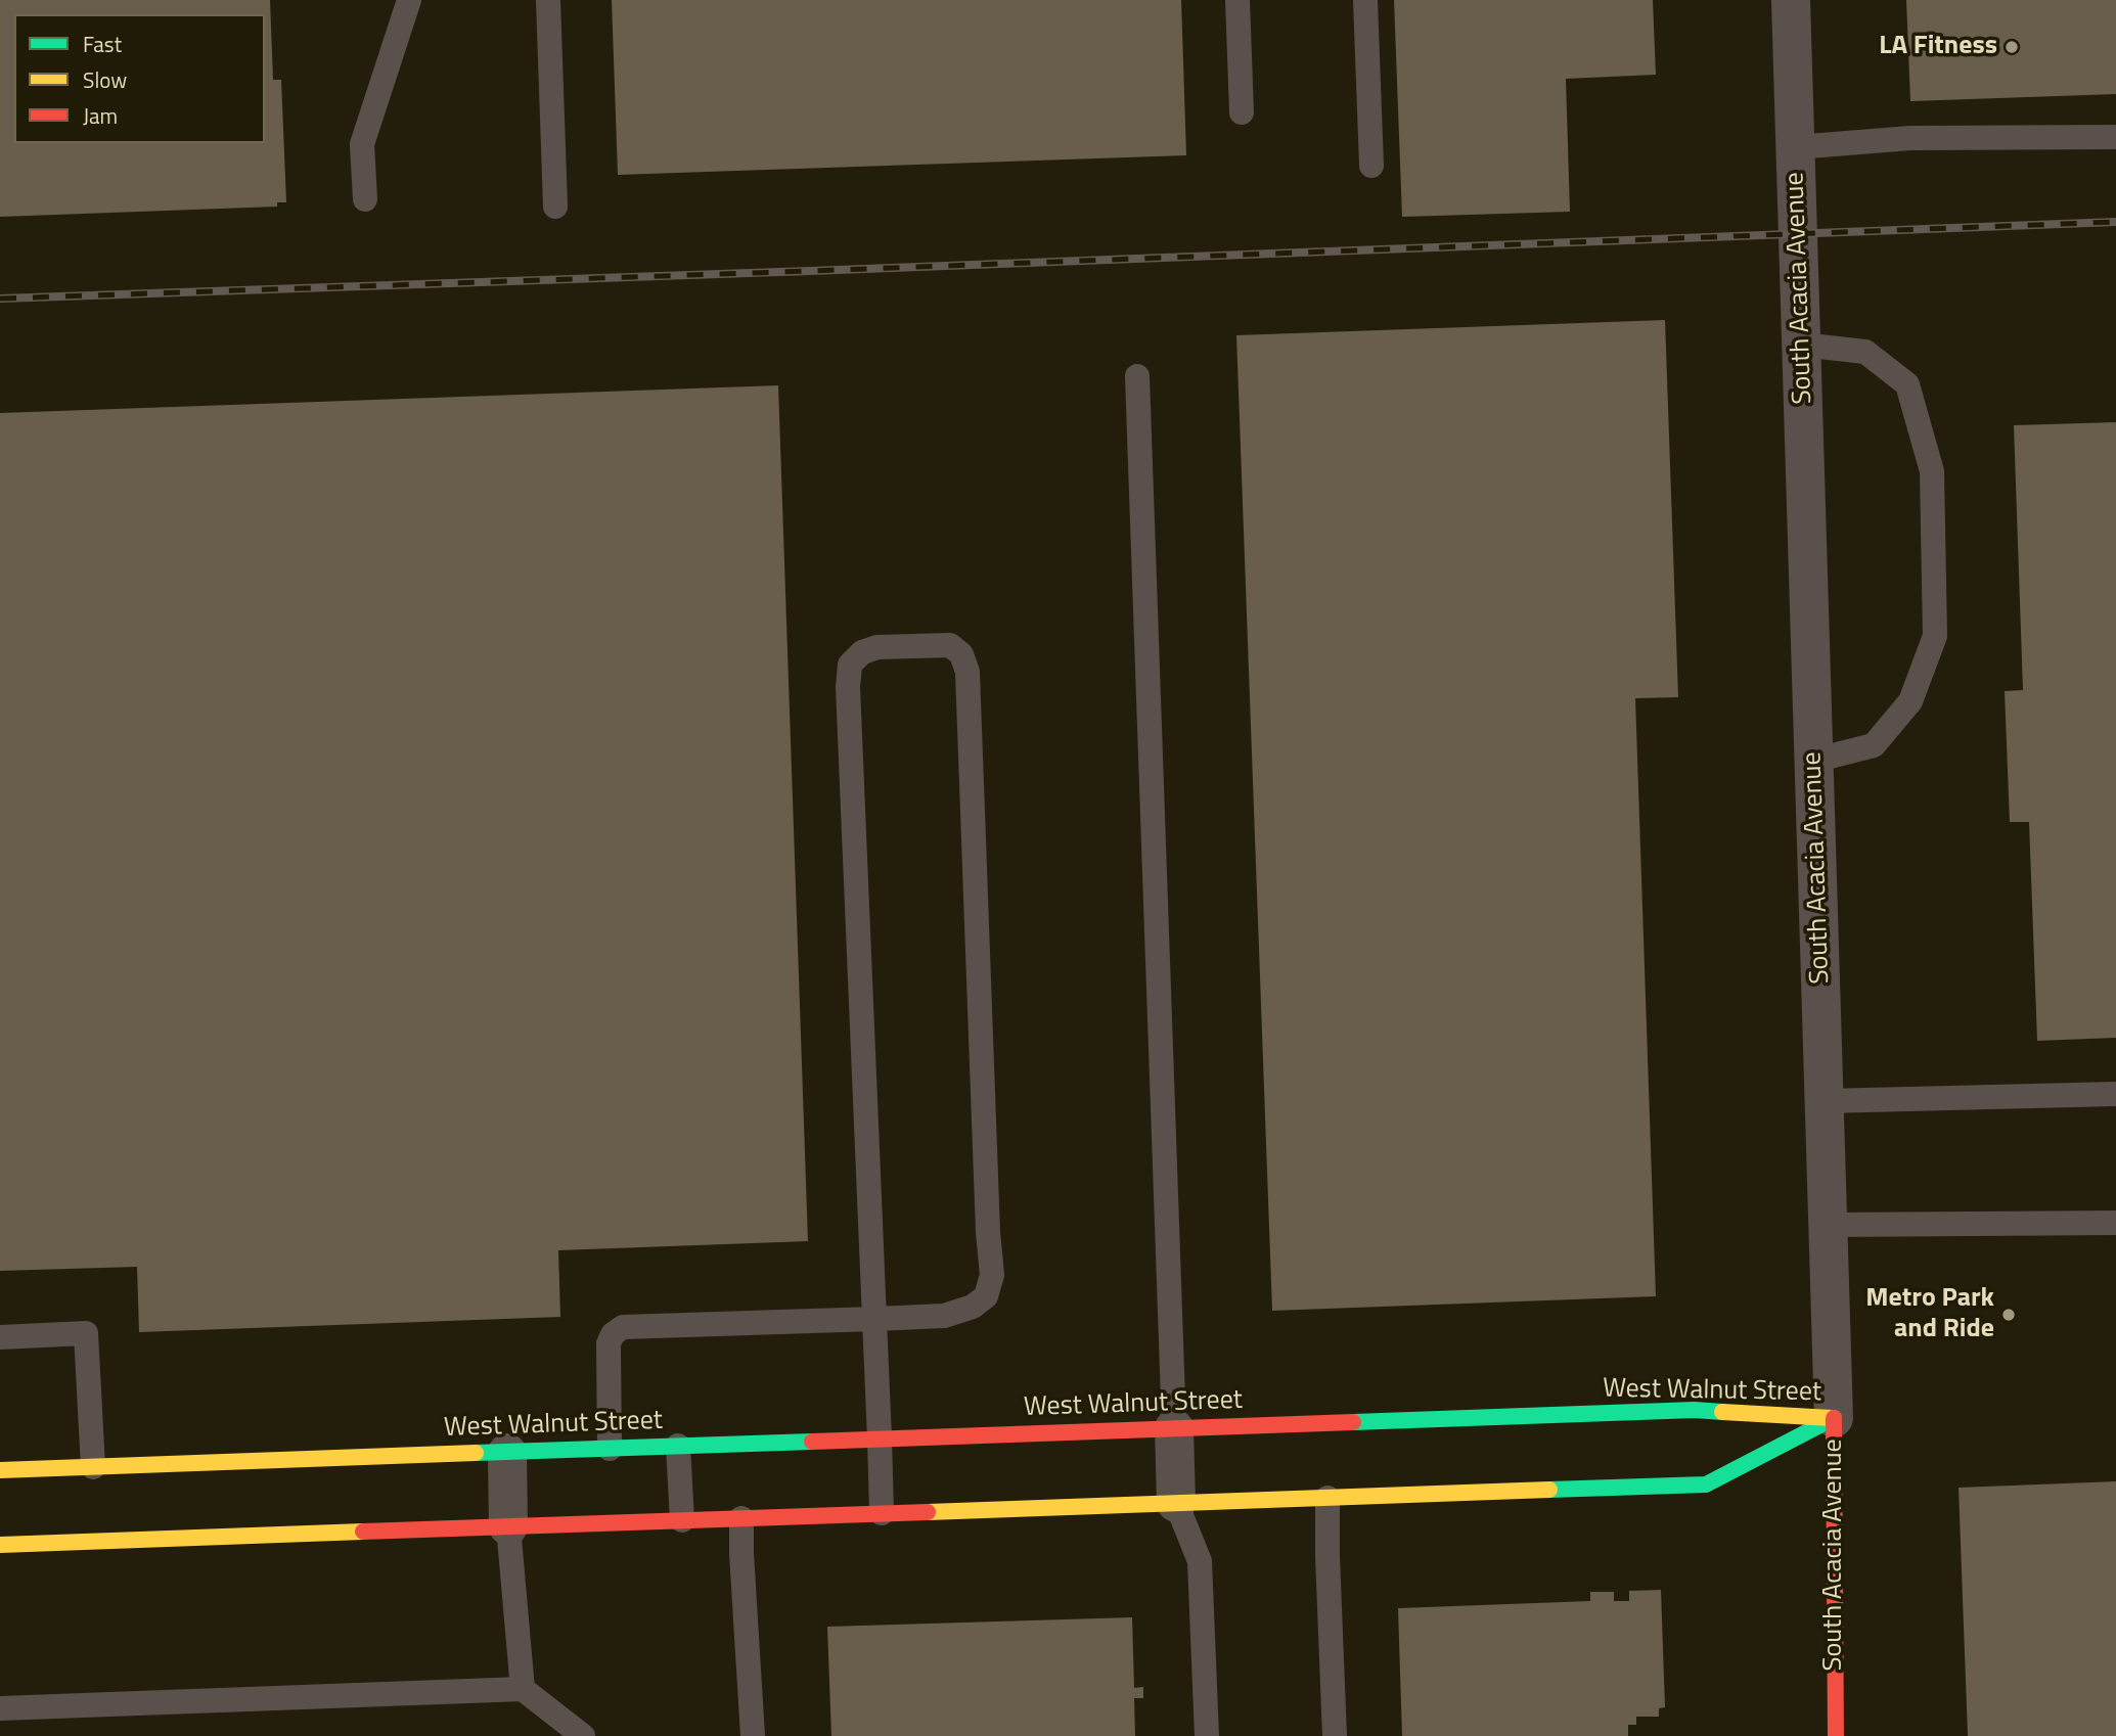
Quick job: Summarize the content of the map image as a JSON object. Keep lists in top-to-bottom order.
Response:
{
  "streets": {
    "street": ["South Acacia Avenue", "West Walnut Street"]
  },
  "crossings": [
    ["South Acacia Avenue", "West Walnut Street"]
  ],
  "places": ["LA Fitness", "Metro Park and Ride"],
  "legend": ["Fast", "Slow", "Jam"]
}
